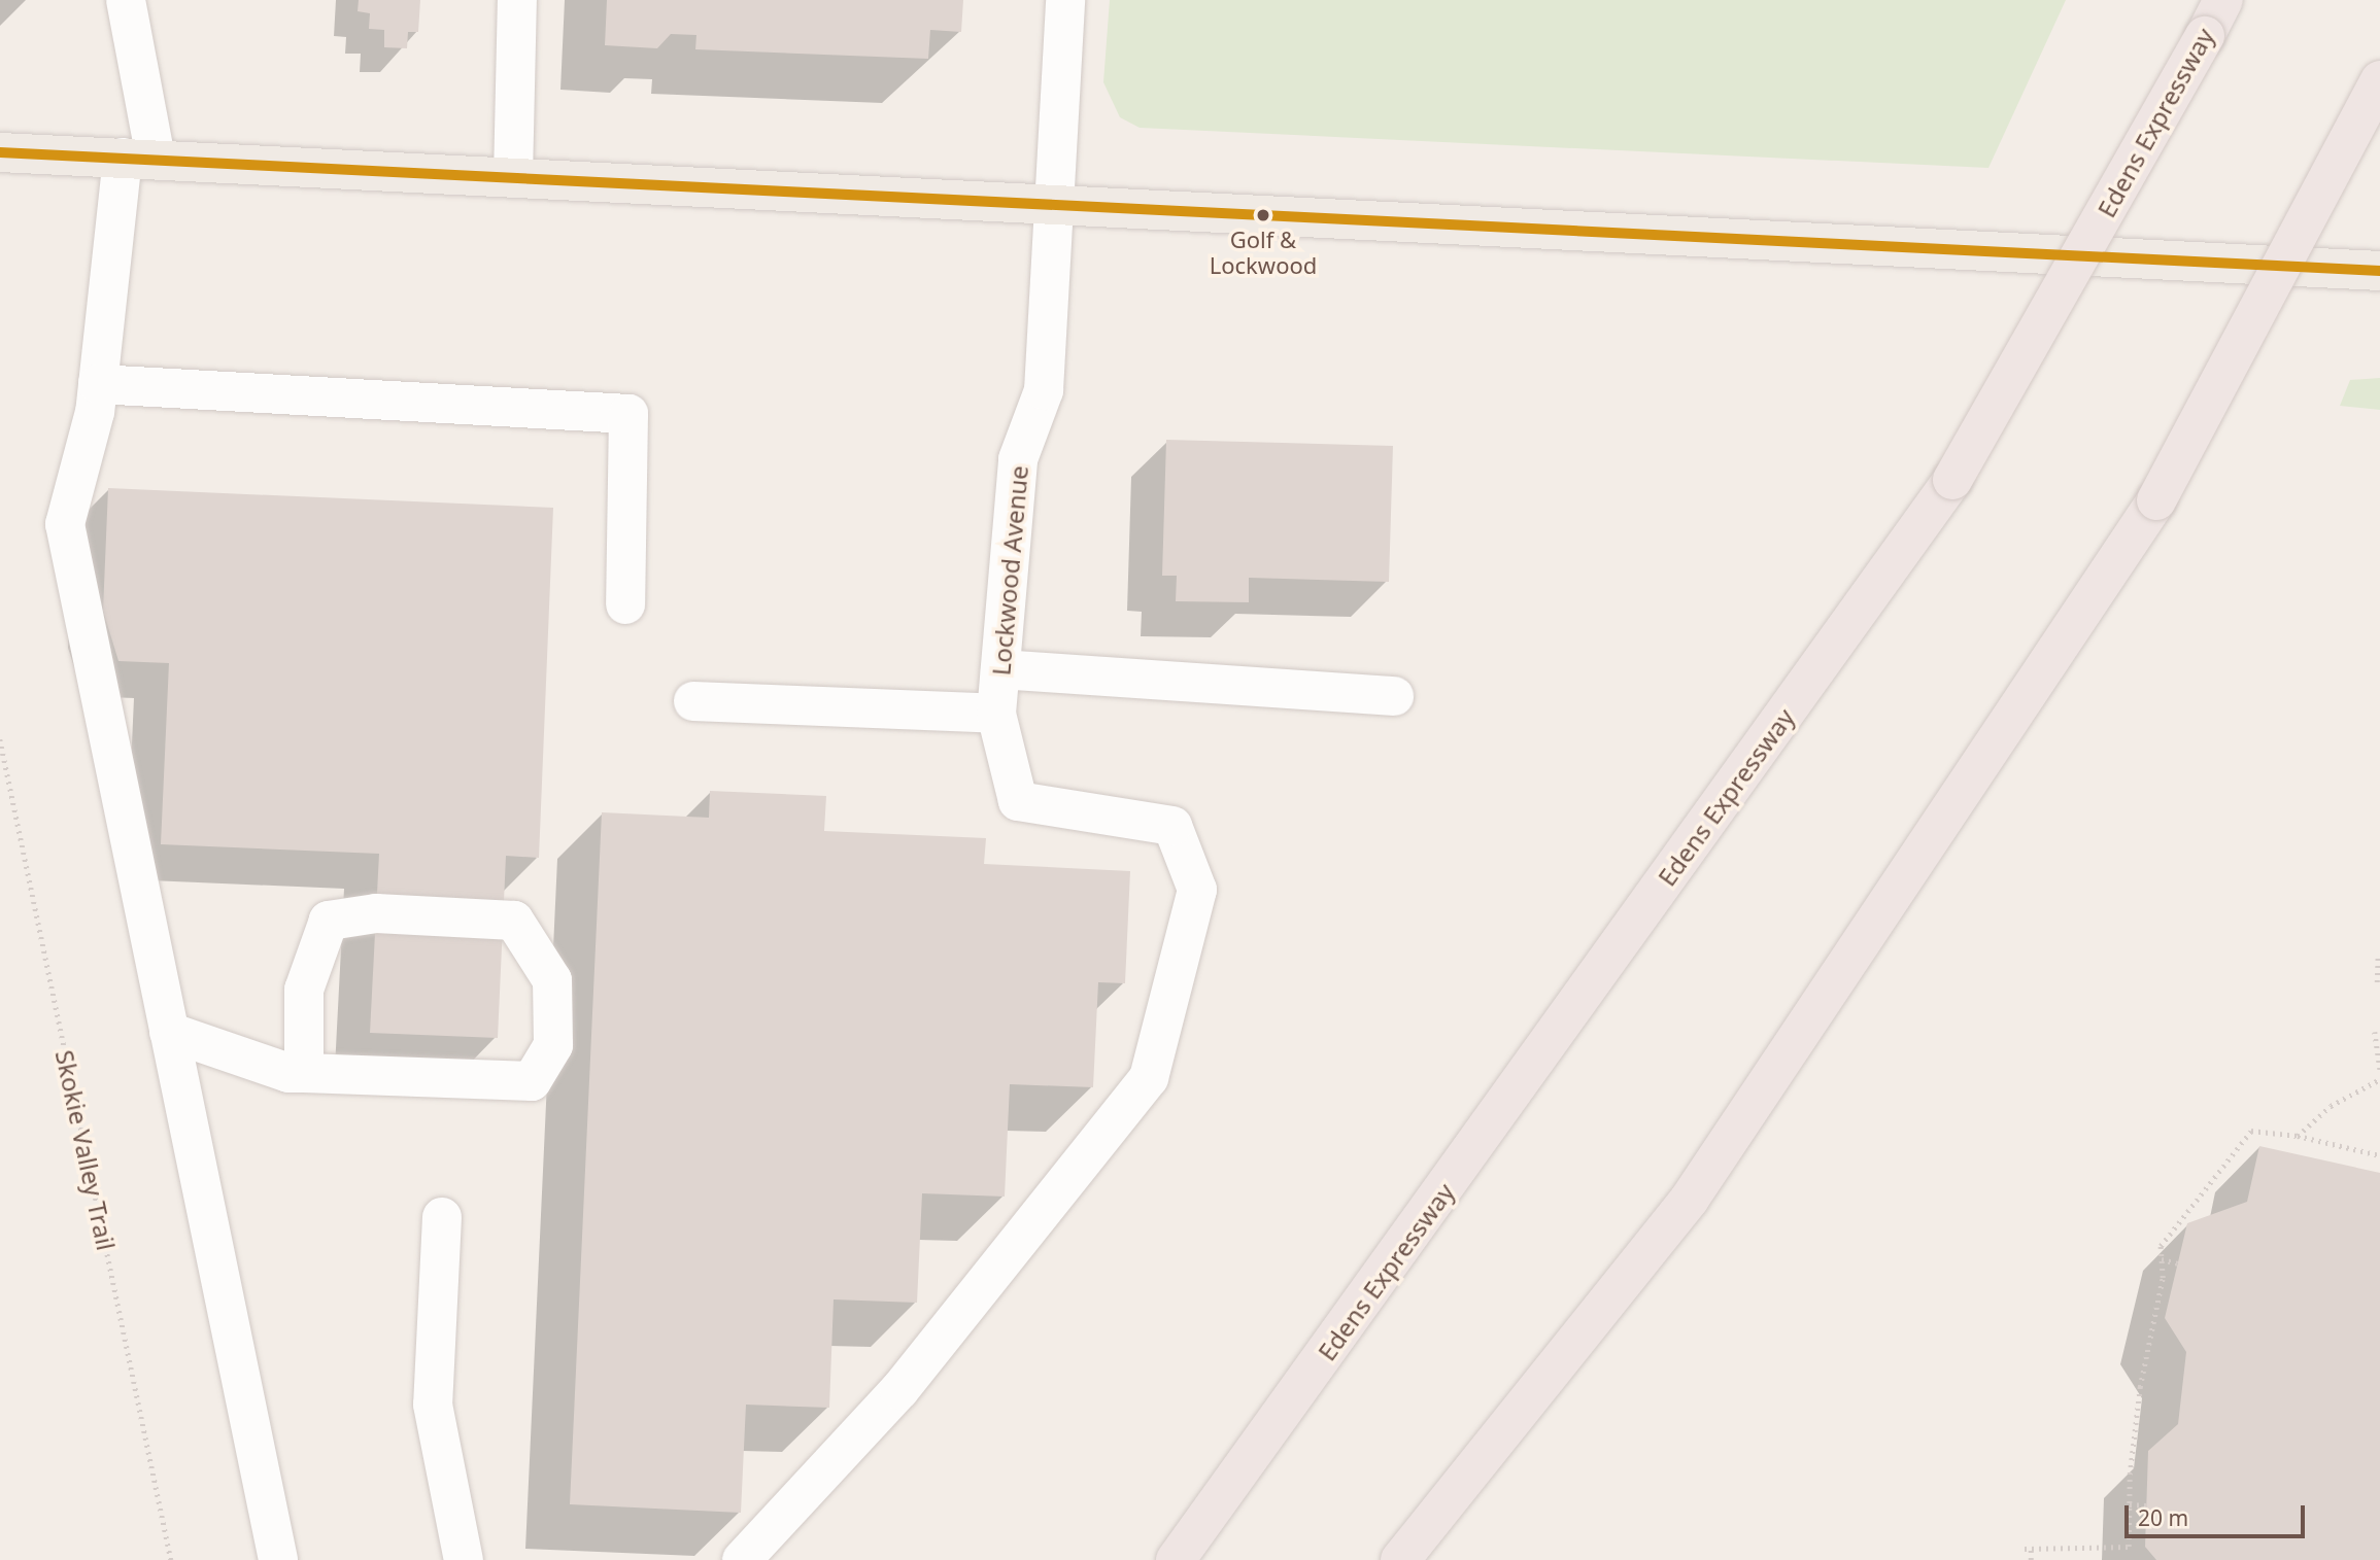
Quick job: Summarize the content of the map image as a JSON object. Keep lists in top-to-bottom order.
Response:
{
  "streets": {
    "highway": ["Edens Expressway"],
    "street": ["Lockwood Avenue"],
    "path": ["Skokie Valley Trail"]
  },
  "places": ["Golf & Lockwood"],
  "scale_bar": "20 m"
}
